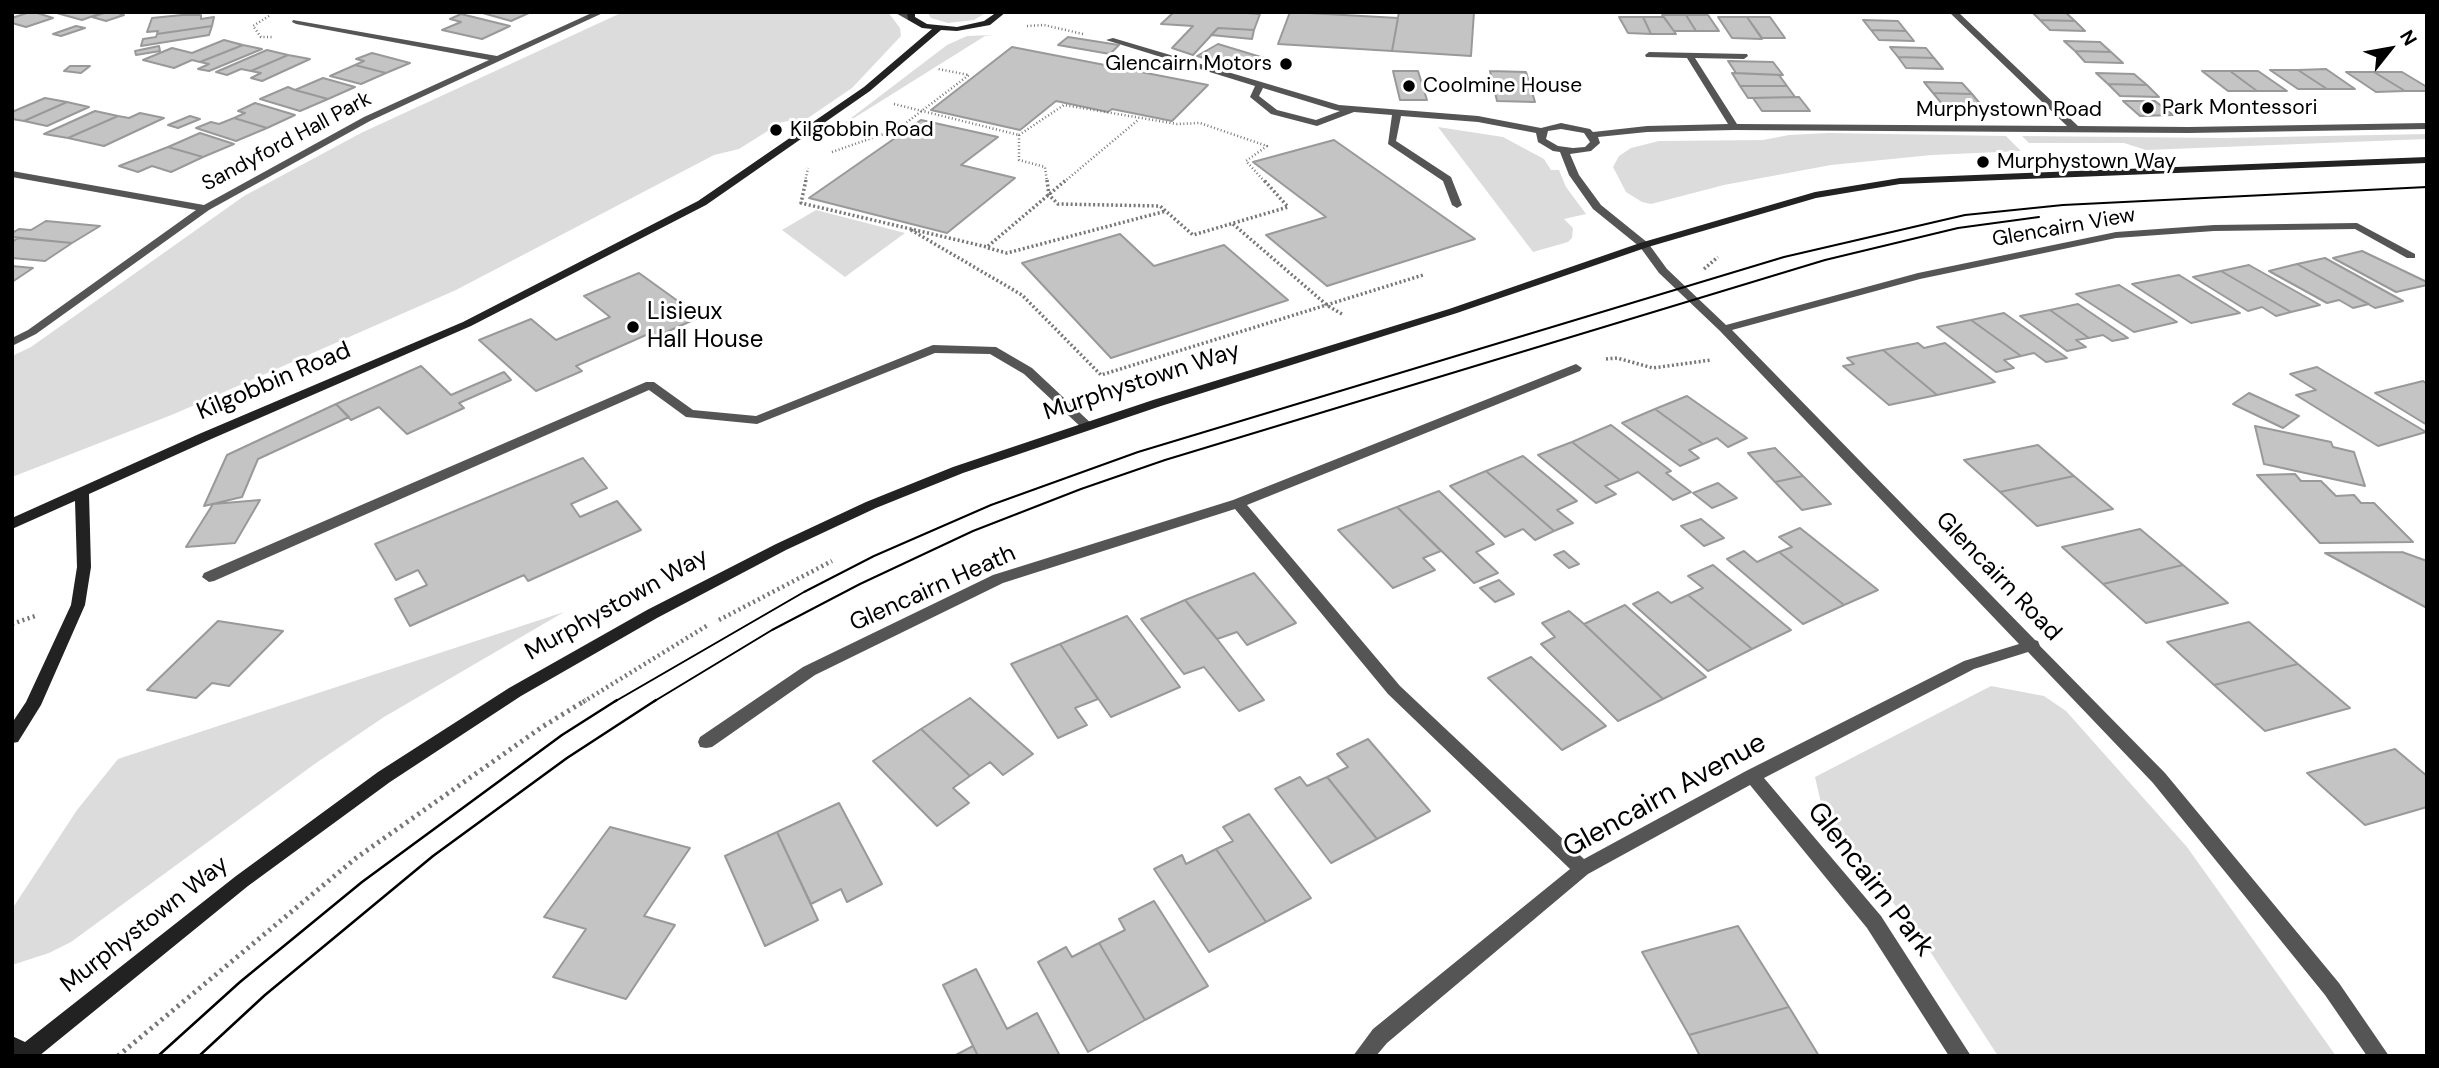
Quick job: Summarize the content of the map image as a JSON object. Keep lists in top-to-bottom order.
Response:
{
  "streets": {
    "street": [
      "Murphystown Road",
      "Sandyford Hall Park",
      "Glencairn View",
      "Kilgobbin Road",
      "Murphystown Way",
      "Glencairn Road",
      "Glencairn Heath",
      "Glencairn Avenue",
      "Glencairn Park"
    ]
  },
  "crossings": [
    ["Glencairn View", "Glencairn Road"],
    ["Murphystown Way", "Glencairn Road"],
    ["Glencairn Road", "Glencairn Avenue"],
    ["Glencairn Avenue", "Glencairn Park"]
  ],
  "places": [
    "Glencairn Motors",
    "Coolmine House",
    "Park Montessori",
    "Kilgobbin Road",
    "Murphystown Way",
    "Lisieux Hall House"
  ],
  "north": "top right"
}
